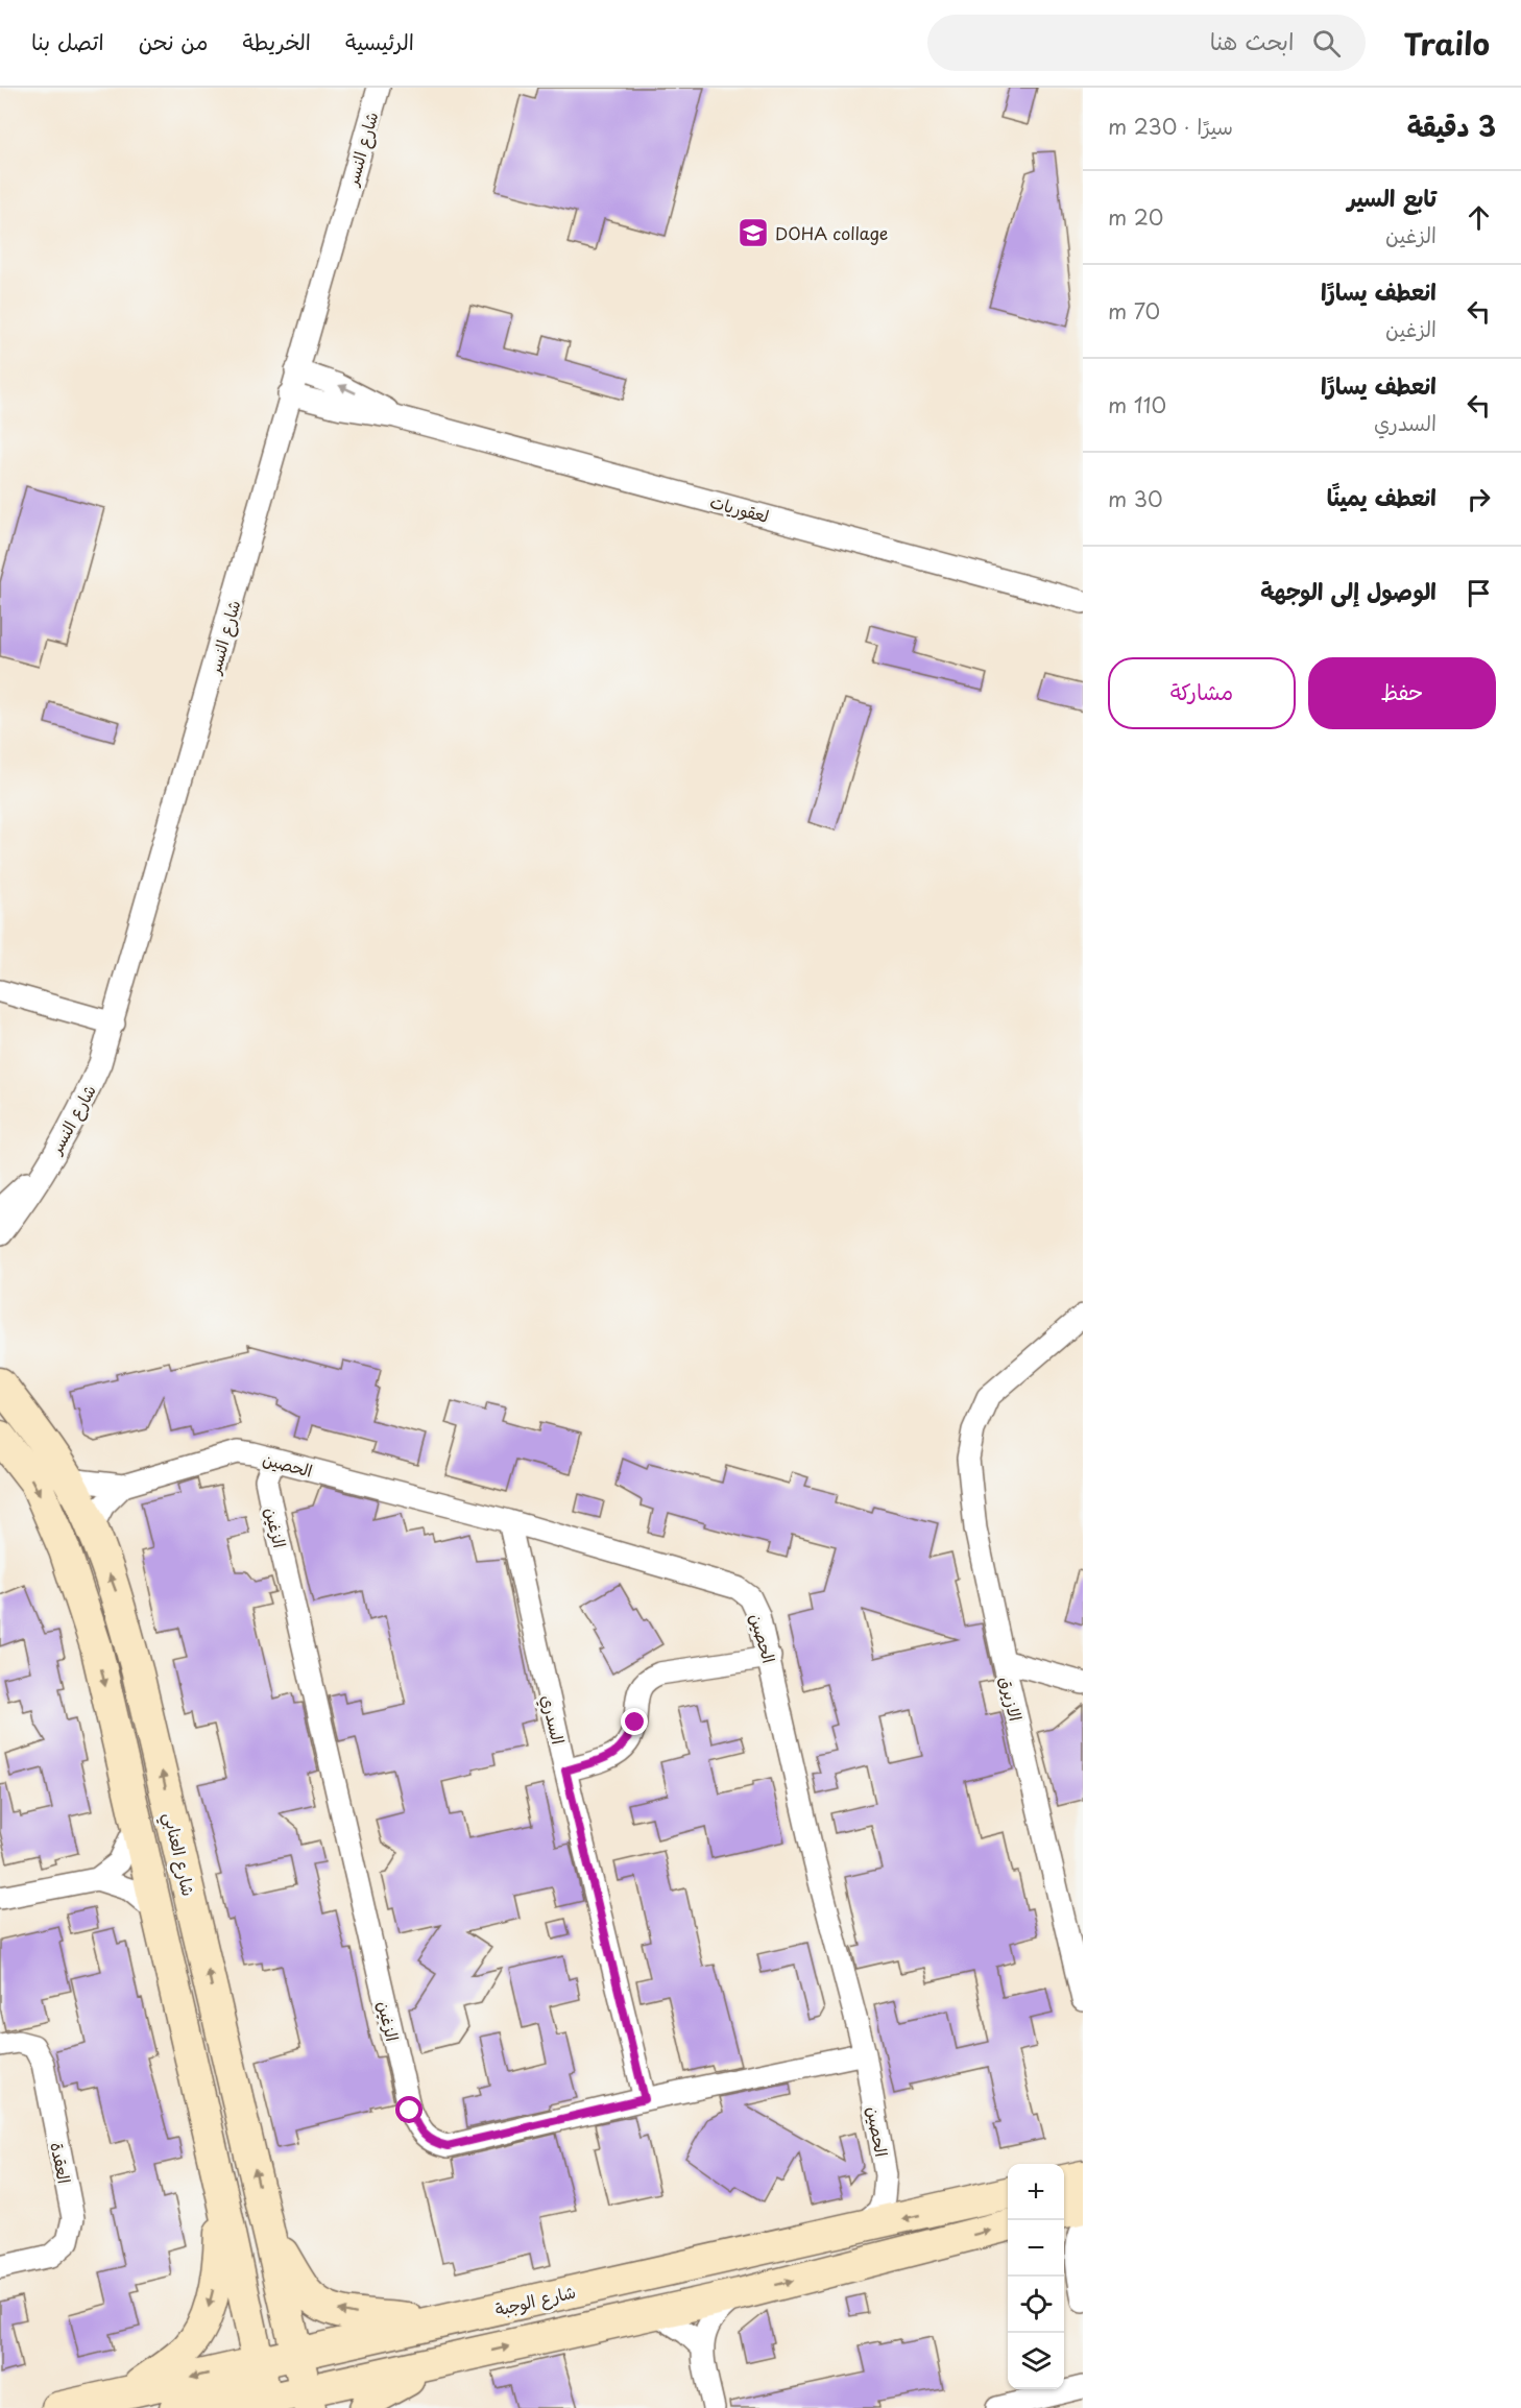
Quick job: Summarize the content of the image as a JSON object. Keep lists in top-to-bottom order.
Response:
{
  "streets": {
    "street": [
      "شارع النسر",
      "لعقوريات",
      "الحصين",
      "الزغين",
      "الازيرق",
      "السدري",
      "شارع العنابي",
      "العقدة",
      "شارع الوجبة"
    ]
  },
  "crossings": [
    ["شارع النسر", "لعقوريات"],
    ["الحصين", "الزغين"],
    ["الحصين", "السدري"],
    ["الحصين", "شارع العنابي"],
    ["الحصين", "شارع الوجبة"],
    ["الزغين", "السدري"],
    ["شارع العنابي", "شارع الوجبة"]
  ],
  "places": {
    "school or university": ["DOHA collage"]
  },
  "page": {
    "header": "Trailo",
    "search": "ابحث هنا",
    "nav": [
      "الرئيسية",
      "الخريطة",
      "من نحن",
      "اتصل بنا"
    ],
    "heading": ["3 دقيقة", "سيرًا · 230 m"],
    "list": [
      ["تابع السير", "الزغين", "20 m"],
      ["انعطف يسارًا", "الزغين", "70 m"],
      ["انعطف يسارًا", "السدري", "110 m"],
      ["انعطف يمينًا", "30 m"],
      "الوصول إلى الوجهة"
    ],
    "buttons": ["حفظ", "مشاركة"],
    "map_buttons": ["+", "−"]
  }
}
